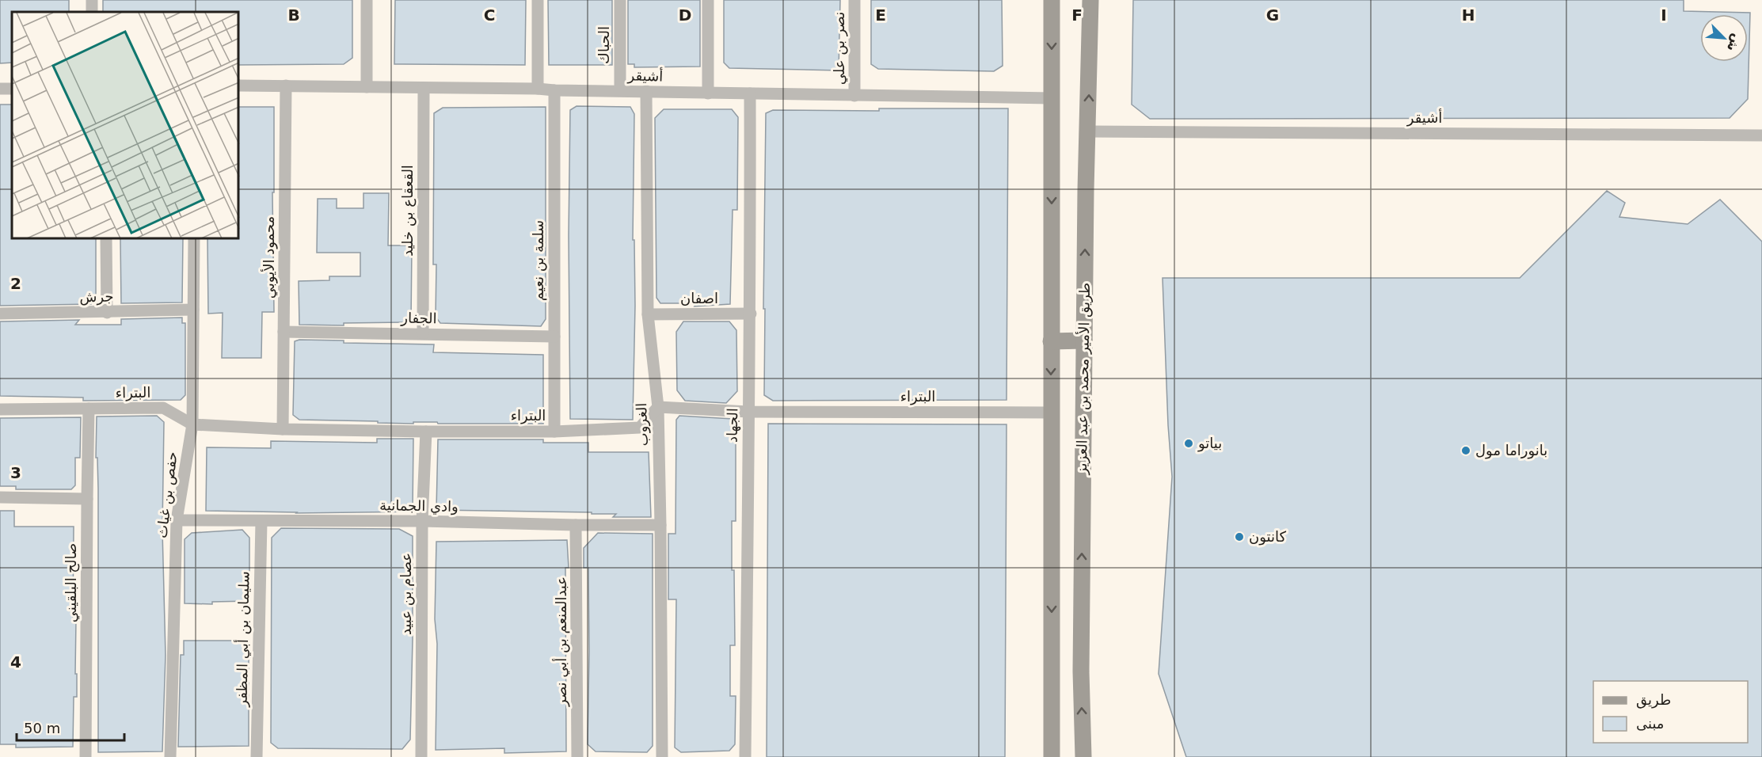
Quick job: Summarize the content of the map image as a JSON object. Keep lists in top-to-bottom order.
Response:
{
  "streets": {
    "main road": ["طريق الأمير محمد بن عبد العزيز"],
    "street": [
      "الحباك",
      "نصر بن علي",
      "أشيقر",
      "القعقاع بن خليد",
      "محمود الأيوبي",
      "سلمة بن نعيم",
      "جرش",
      "اصفان",
      "الجفار",
      "البتراء",
      "الغروب",
      "الجهاد",
      "حفص بن غياث",
      "وادي الجمانية",
      "صالح البلقيني",
      "عصام بن عبيد",
      "سليمان بن أبي المظفر",
      "عبدالمنعم بن أبي نصر"
    ]
  },
  "crossings": [
    ["الحباك", "أشيقر"],
    ["نصر بن علي", "أشيقر"],
    ["أشيقر", "القعقاع بن خليد"],
    ["أشيقر", "محمود الأيوبي"],
    ["أشيقر", "سلمة بن نعيم"],
    ["أشيقر", "طريق الأمير محمد بن عبد العزيز"],
    ["أشيقر", "الغروب"],
    ["أشيقر", "الجهاد"],
    ["القعقاع بن خليد", "الجفار"],
    ["محمود الأيوبي", "الجفار"],
    ["محمود الأيوبي", "البتراء"],
    ["سلمة بن نعيم", "الجفار"],
    ["سلمة بن نعيم", "البتراء"],
    ["جرش", "حفص بن غياث"],
    ["اصفان", "الغروب"],
    ["اصفان", "الجهاد"],
    ["البتراء", "الغروب"],
    ["البتراء", "الجهاد"],
    ["البتراء", "حفص بن غياث"],
    ["البتراء", "صالح البلقيني"],
    ["البتراء", "عصام بن عبيد"],
    ["الغروب", "وادي الجمانية"],
    ["حفص بن غياث", "وادي الجمانية"],
    ["وادي الجمانية", "عصام بن عبيد"],
    ["وادي الجمانية", "سليمان بن أبي المظفر"],
    ["وادي الجمانية", "عبدالمنعم بن أبي نصر"]
  ],
  "places": ["بياتو", "بانوراما مول", "كانتون"],
  "legend": ["طريق", "مبنى"],
  "scale_bar": "50 m",
  "north": "bottom right",
  "grid": {
    "columns": [
      "B",
      "C",
      "D",
      "E",
      "F",
      "G",
      "H",
      "I"
    ],
    "rows": ["2", "3", "4"]
  }
}
